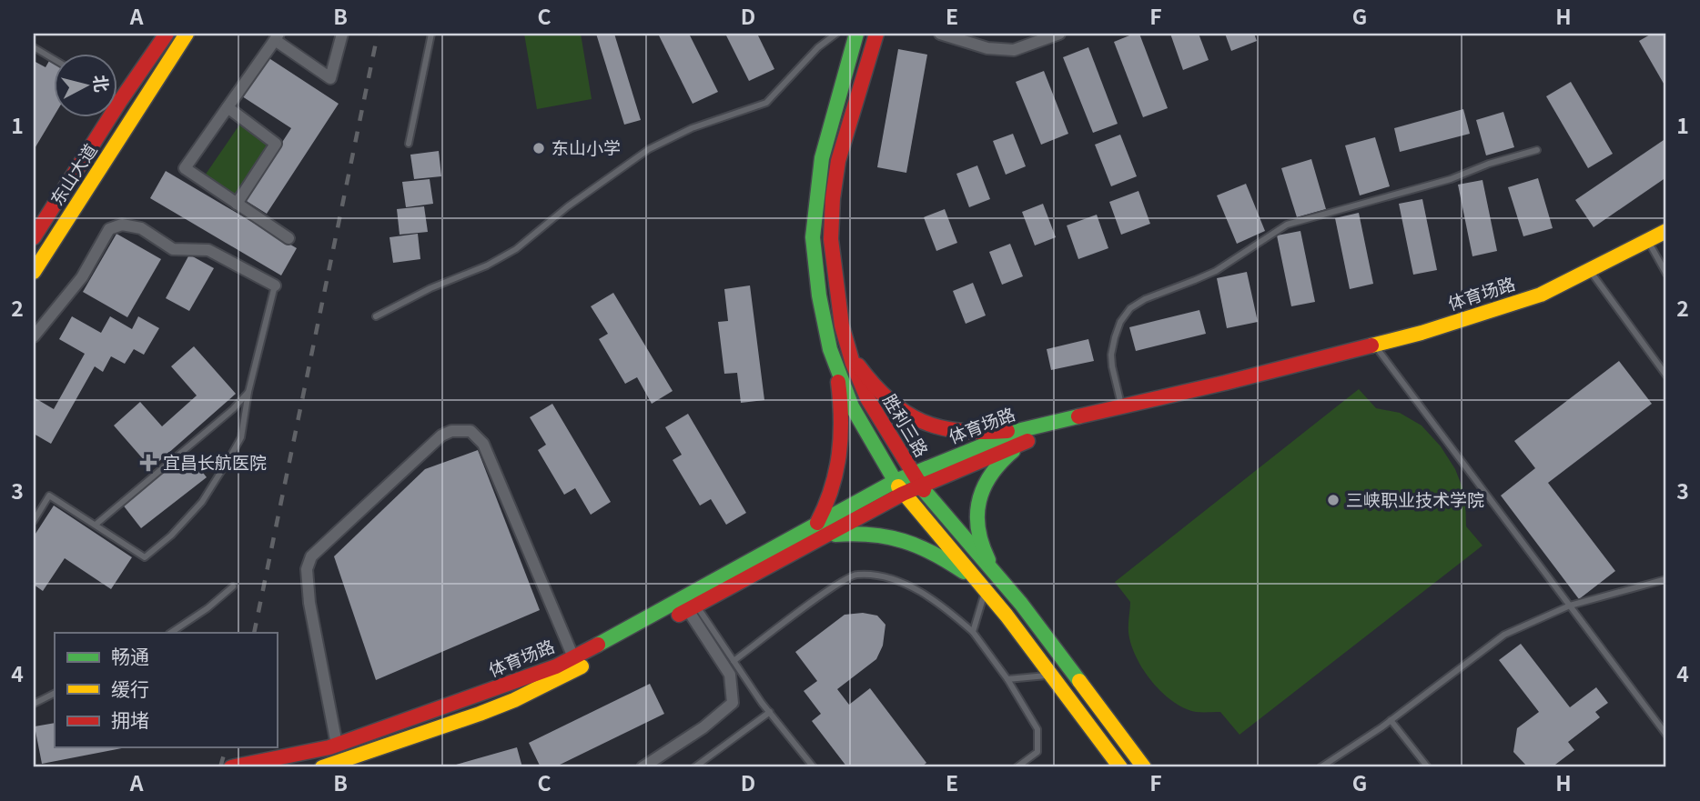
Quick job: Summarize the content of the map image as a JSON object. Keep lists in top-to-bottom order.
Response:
{
  "streets": {
    "main road": ["东山大道", "体育场路", "胜利三路"]
  },
  "crossings": [
    ["体育场路", "胜利三路"]
  ],
  "places": {
    "other": ["东山小学", "三峡职业技术学院"],
    "health": ["宜昌长航医院"]
  },
  "legend": ["畅通", "缓行", "拥堵"],
  "north": "right",
  "grid": {
    "columns": [
      "A",
      "B",
      "C",
      "D",
      "E",
      "F",
      "G",
      "H"
    ],
    "rows": [
      "1",
      "2",
      "3",
      "4"
    ]
  }
}
